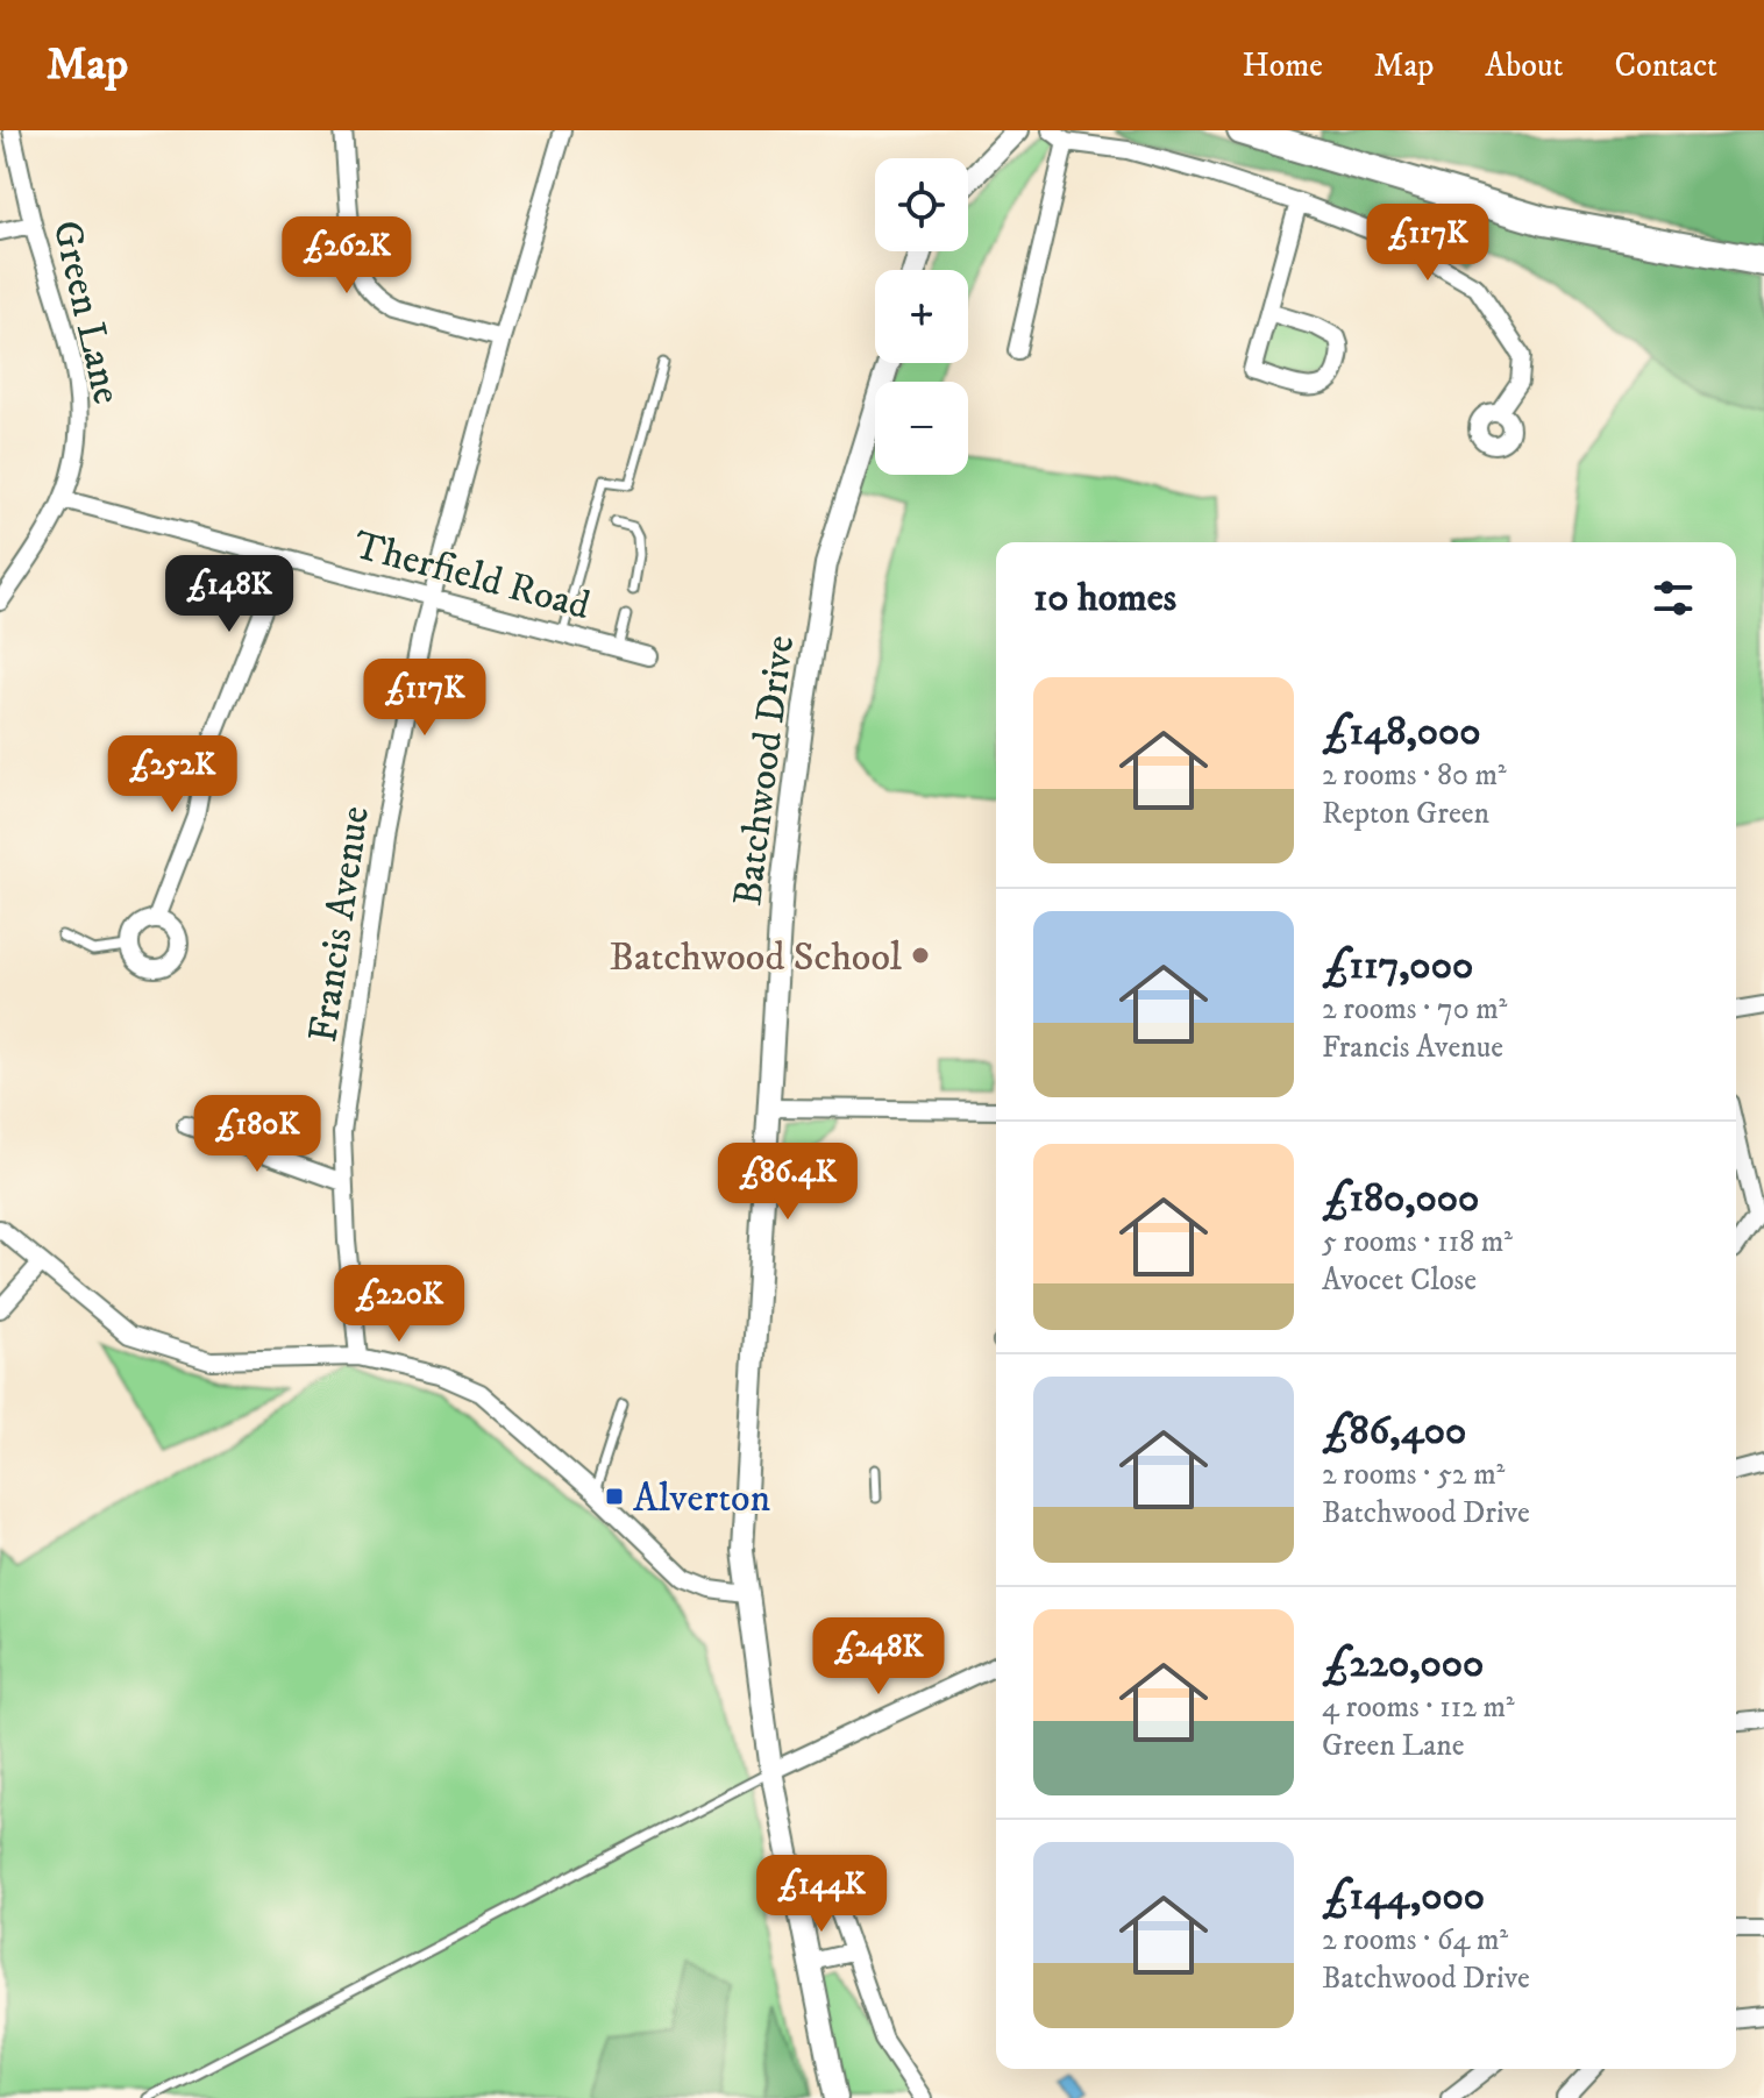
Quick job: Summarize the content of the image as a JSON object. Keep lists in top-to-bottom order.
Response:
{
  "streets": {
    "street": [
      "Green Lane",
      "Therfield Road",
      "Batchwood Drive",
      "Francis Avenue"
    ]
  },
  "crossings": [
    ["Green Lane", "Therfield Road"],
    ["Therfield Road", "Francis Avenue"]
  ],
  "places": {
    "other": ["Batchwood School"],
    "transit": ["Alverton"]
  },
  "page": {
    "header": "Map",
    "nav": [
      "Home",
      "Map",
      "About",
      "Contact"
    ],
    "map_buttons": ["+", "−"],
    "price": [
      "£117K",
      "£262K",
      "£148K",
      "£117K",
      "£252K",
      "£180K",
      "£86.4K",
      "£220K",
      "£248K",
      "£144K"
    ],
    "heading": "10 homes",
    "list": [
      {
        "name": "£148,000",
        "note": "2 rooms · 80 m² · Repton Green"
      },
      {
        "name": "£117,000",
        "note": "2 rooms · 70 m² · Francis Avenue"
      },
      {
        "name": "£180,000",
        "note": "5 rooms · 118 m² · Avocet Close"
      },
      {
        "name": "£86,400",
        "note": "2 rooms · 52 m² · Batchwood Drive"
      },
      {
        "name": "£220,000",
        "note": "4 rooms · 112 m² · Green Lane"
      },
      {
        "name": "£144,000",
        "note": "2 rooms · 64 m² · Batchwood Drive"
      }
    ]
  }
}
